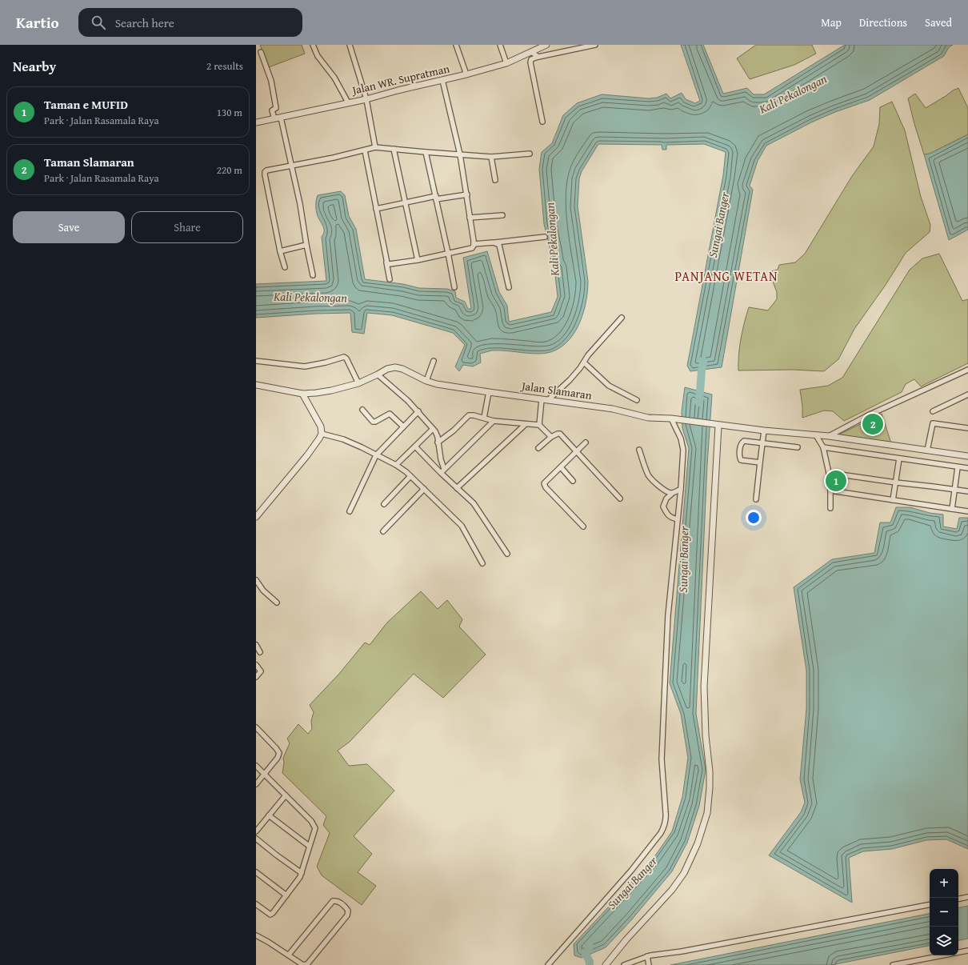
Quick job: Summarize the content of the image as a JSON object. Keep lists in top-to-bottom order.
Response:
{
  "streets": {
    "street": ["Jalan WR. Supratman", "Jalan Slamaran"]
  },
  "districts": ["PANJANG WETAN"],
  "water": ["Kali Pekalongan", "Sungai Banger"],
  "page": {
    "header": "Kartio",
    "search": "Search here",
    "nav": ["Map", "Directions", "Saved"],
    "heading": ["Nearby", "2 results"],
    "list": [
      {
        "mark": "1",
        "name": "Taman e MUFID",
        "note": "Park · Jalan Rasamala Raya",
        "value": "130 m"
      },
      {
        "mark": "2",
        "name": "Taman Slamaran",
        "note": "Park · Jalan Rasamala Raya",
        "value": "220 m"
      }
    ],
    "buttons": ["Save", "Share"],
    "pins": ["2", "1"],
    "map_buttons": ["+", "−"]
  }
}
